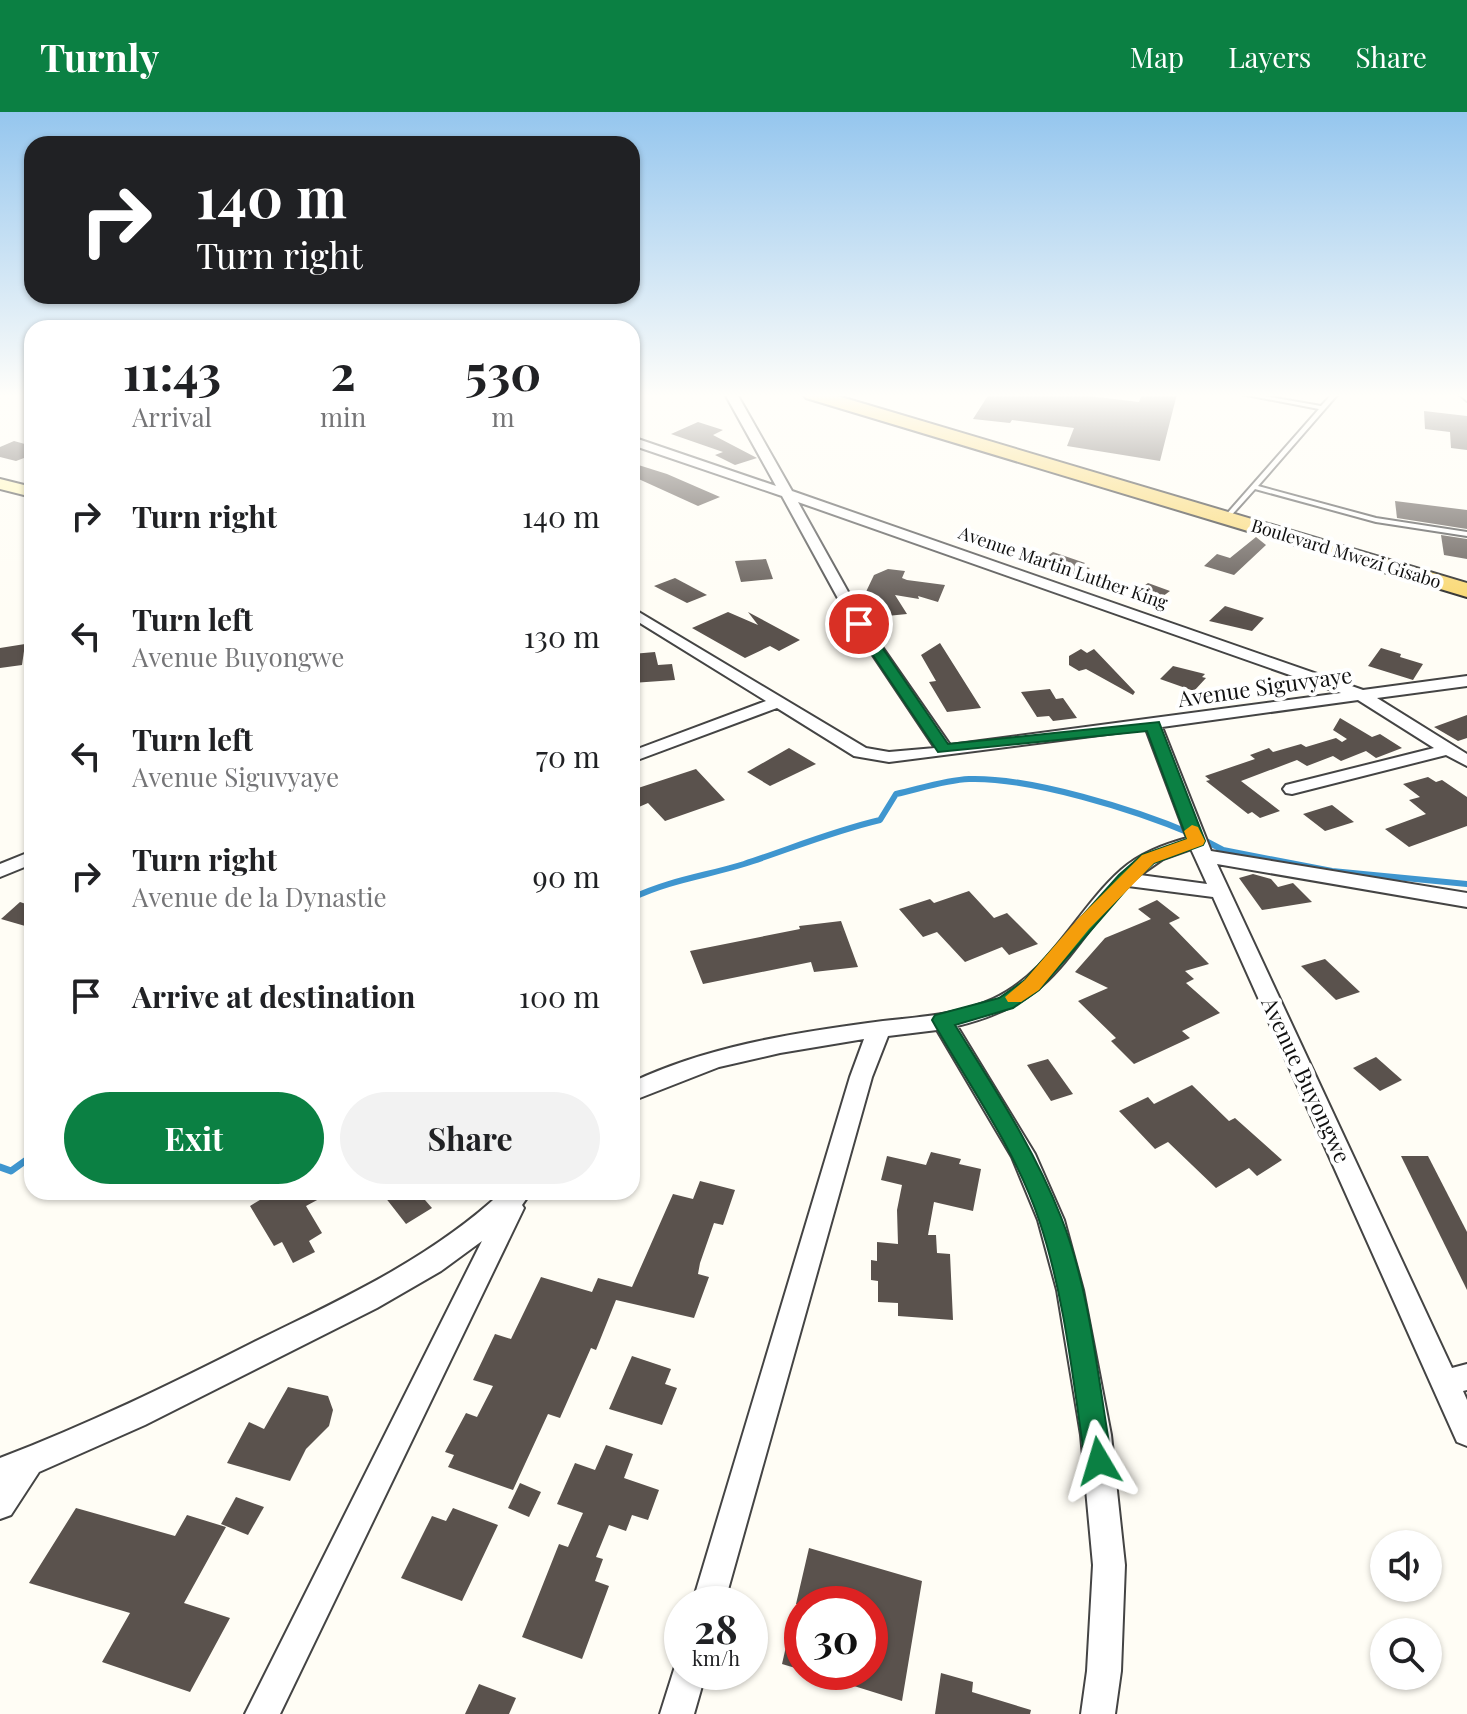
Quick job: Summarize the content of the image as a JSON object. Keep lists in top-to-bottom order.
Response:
{
  "streets": {
    "main road": ["Boulevard Mwezi Gisabo"],
    "street": ["Avenue Martin Luther King", "Avenue Siguvyaye", "Avenue Buyongwe"]
  },
  "crossings": [
    ["Avenue Martin Luther King", "Avenue Siguvyaye"],
    ["Avenue Siguvyaye", "Avenue Buyongwe"]
  ],
  "page": {
    "header": "Turnly",
    "nav": ["Map", "Layers", "Share"],
    "turn": ["140 m", "Turn right"],
    "eta": [
      "11:43",
      "Arrival",
      "2",
      "min",
      "530",
      "m"
    ],
    "list": [
      {
        "name": "Turn right",
        "value": "140 m"
      },
      {
        "name": "Turn left",
        "note": "Avenue Buyongwe",
        "value": "130 m"
      },
      {
        "name": "Turn left",
        "note": "Avenue Siguvyaye",
        "value": "70 m"
      },
      {
        "name": "Turn right",
        "note": "Avenue de la Dynastie",
        "value": "90 m"
      },
      {
        "name": "Arrive at destination",
        "value": "100 m"
      }
    ],
    "buttons": ["Exit", "Share"],
    "speed": "28 km/h",
    "limit": "30"
  }
}
